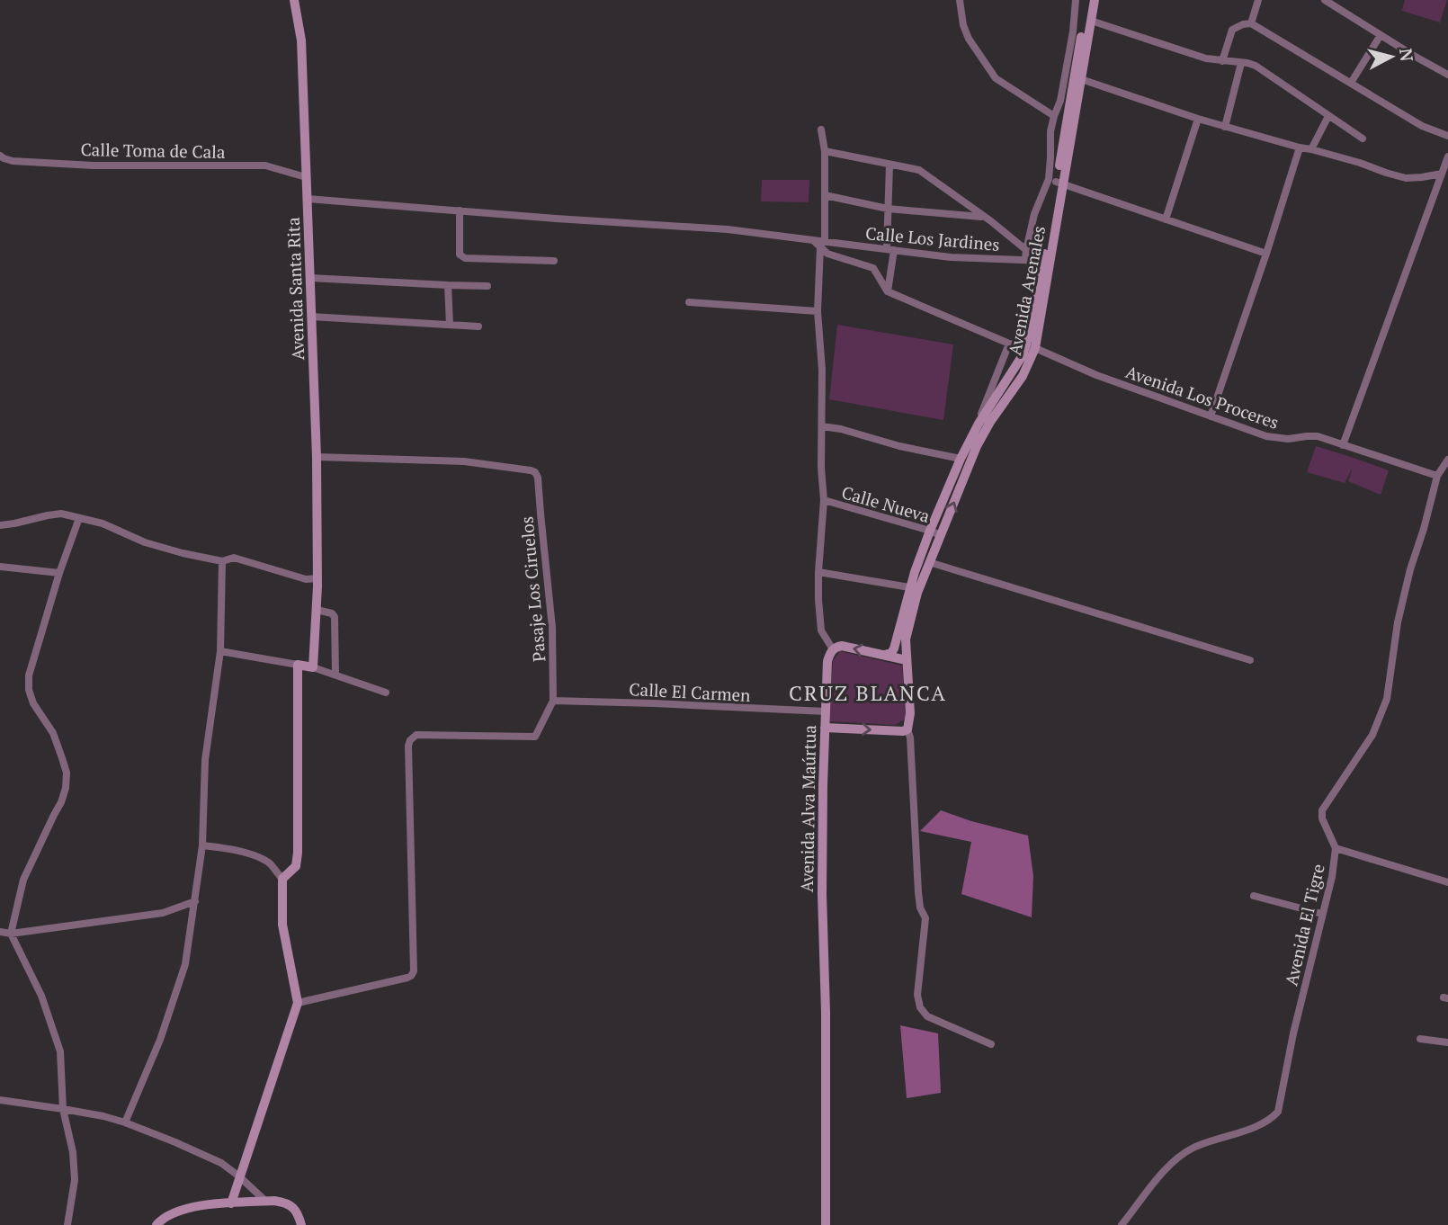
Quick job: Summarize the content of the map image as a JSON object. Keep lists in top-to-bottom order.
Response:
{
  "streets": {
    "street": [
      "Calle Toma de Cala",
      "Calle Los Jardines",
      "Avenida Santa Rita",
      "Avenida Arenales",
      "Avenida Los Proceres",
      "Calle Nueva",
      "Pasaje Los Ciruelos",
      "Calle El Carmen",
      "Avenida Alva Maúrtua",
      "Avenida El Tigre"
    ]
  },
  "crossings": [
    ["Calle Toma de Cala", "Avenida Santa Rita"],
    ["Calle Los Jardines", "Avenida Santa Rita"],
    ["Calle Los Jardines", "Avenida Arenales"],
    ["Avenida Santa Rita", "Pasaje Los Ciruelos"],
    ["Avenida Arenales", "Avenida Los Proceres"],
    ["Avenida Arenales", "Calle Nueva"],
    ["Avenida Los Proceres", "Avenida El Tigre"],
    ["Pasaje Los Ciruelos", "Calle El Carmen"],
    ["Calle El Carmen", "Avenida Alva Maúrtua"]
  ],
  "districts": ["CRUZ BLANCA"],
  "north": "right"
}
